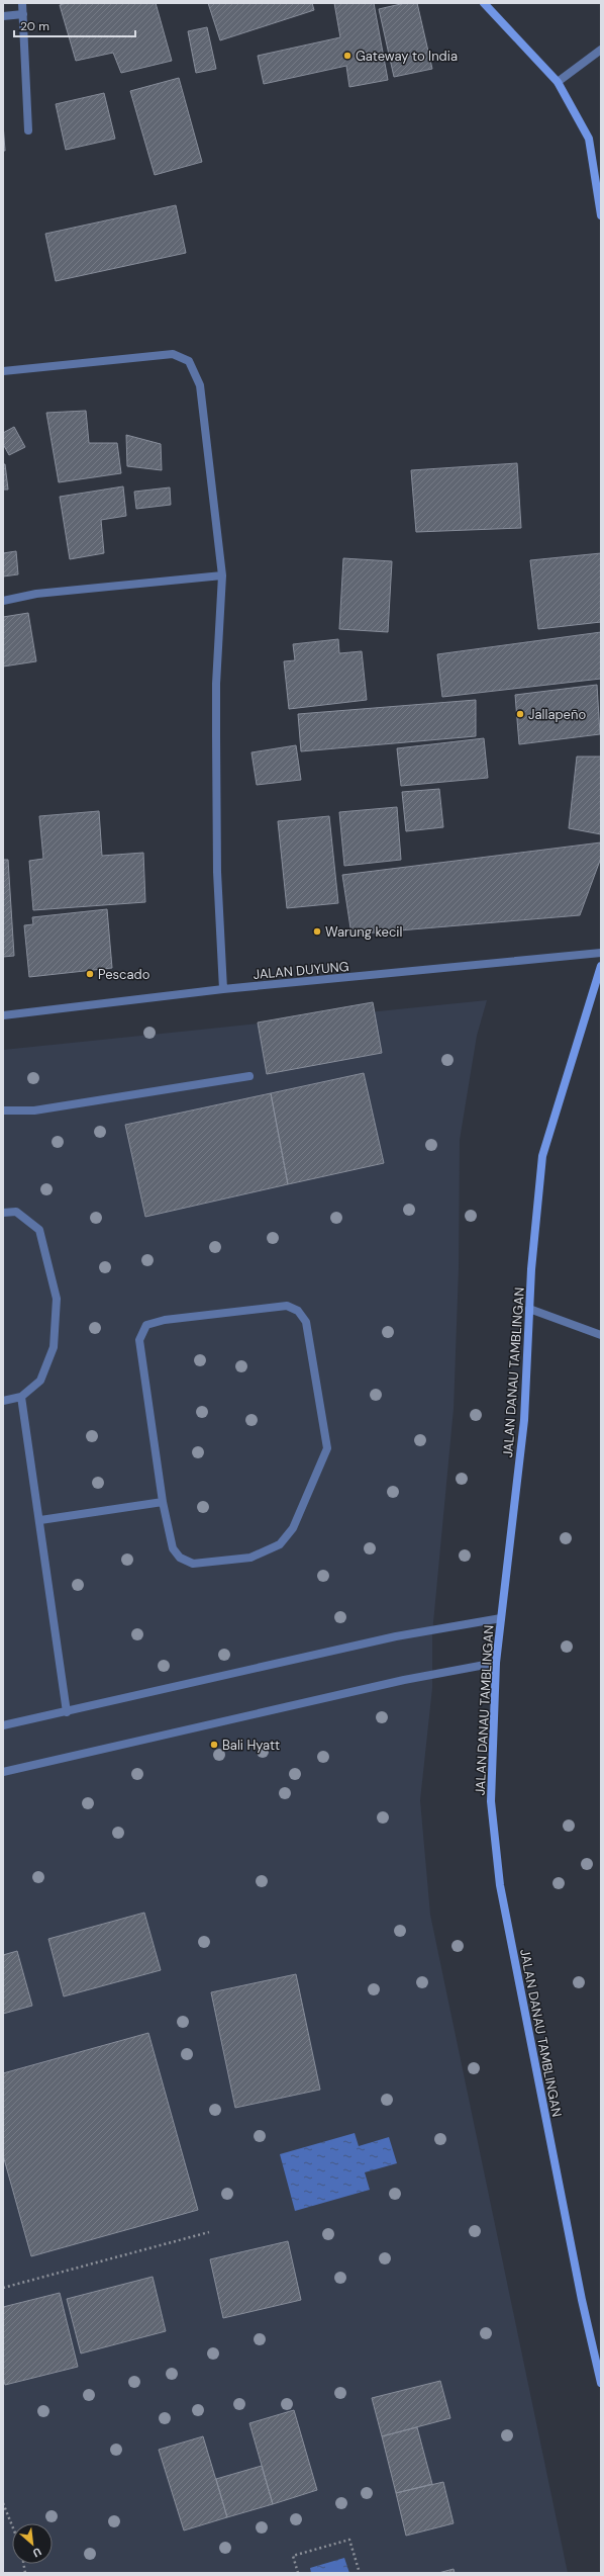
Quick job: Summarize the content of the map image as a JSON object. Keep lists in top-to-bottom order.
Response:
{
  "streets": {
    "street": ["JALAN DUYUNG", "JALAN DANAU TAMBLINGAN"]
  },
  "places": [
    "Gateway to India",
    "Jallapeño",
    "Warung kecil",
    "Pescado",
    "Bali Hyatt"
  ],
  "scale_bar": "20 m",
  "north": "bottom right"
}
